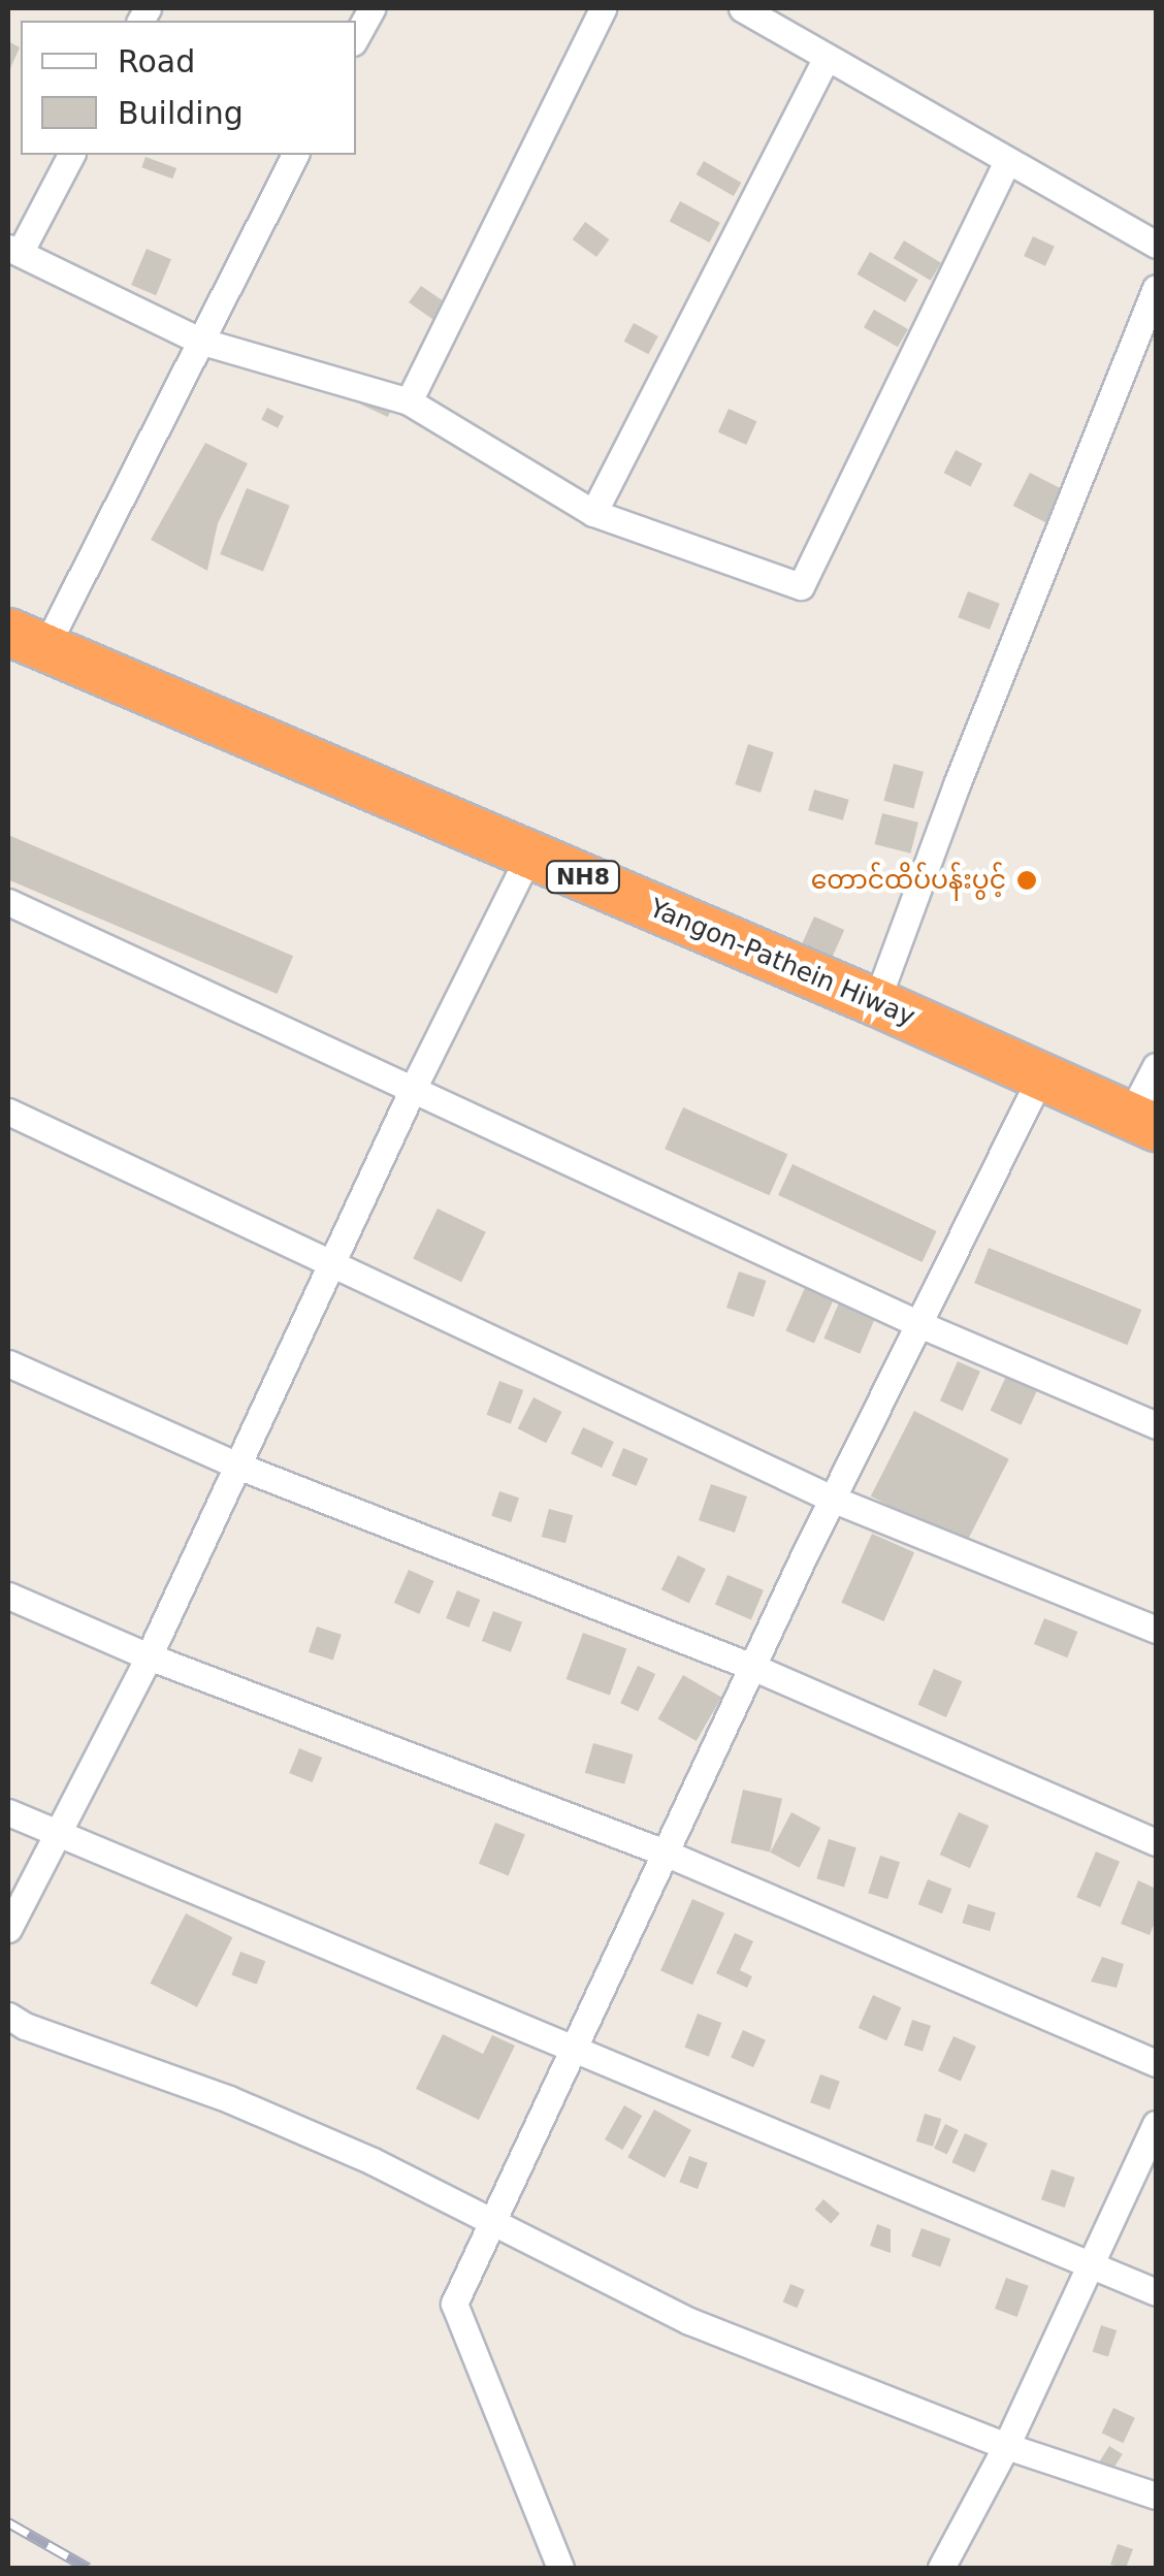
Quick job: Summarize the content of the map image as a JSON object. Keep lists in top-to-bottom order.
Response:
{
  "streets": {
    "highway": ["NH8", "Yangon-Pathein Hiway"]
  },
  "places": ["တောင်ထိပ်ပန်းပွင့်"],
  "legend": ["Road", "Building"]
}
